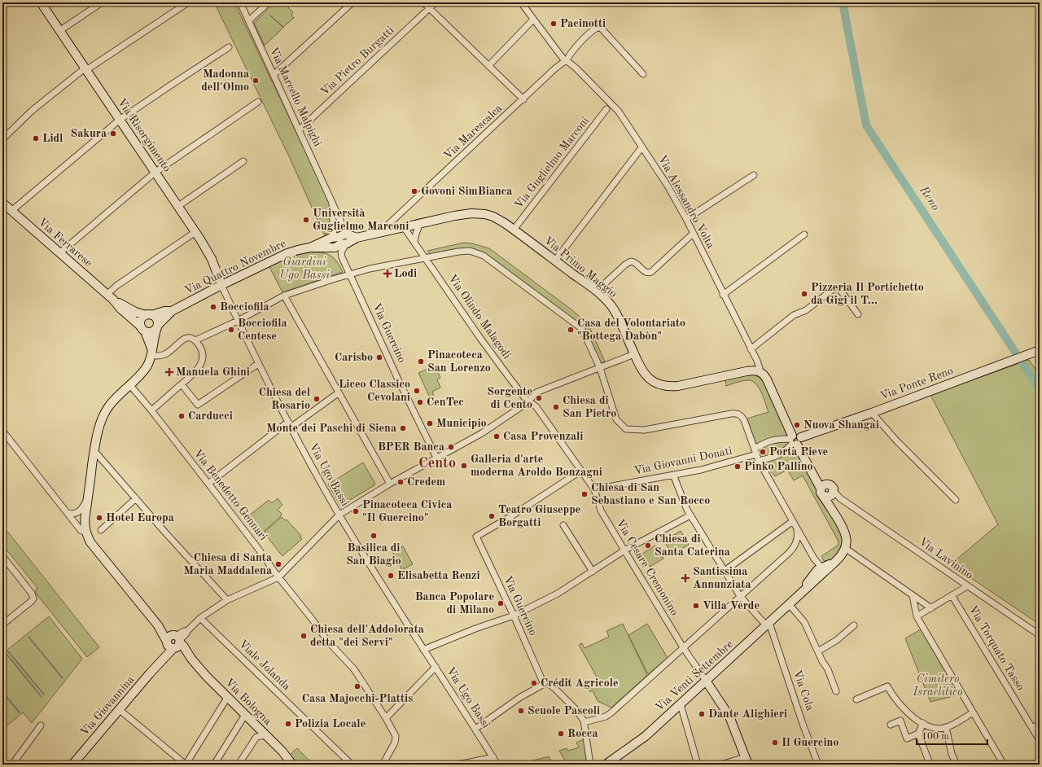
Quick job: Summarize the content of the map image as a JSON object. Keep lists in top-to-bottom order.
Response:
{
  "streets": {
    "main road": [
      "Via Risorgimento",
      "Via Ferrarese",
      "Via Quattro Novembre",
      "Via Primo Maggio",
      "Via Ponte Reno",
      "Via Venti Settembre",
      "Via Bologna",
      "Via Giovannina"
    ],
    "street": [
      "Via Pietro Burgatti",
      "Via Marcello Malpighi",
      "Via Marescalca",
      "Via Guglielmo Marconi",
      "Via Alessandro Volta",
      "Via Olindo Malagodi",
      "Via Guercino",
      "Via Giovanni Donati",
      "Via Ugo Bassi",
      "Via Benedetto Gennari",
      "Via Lavinino",
      "Via Cesare Cremonino",
      "Via Torquato Tasso",
      "Viale Jolanda",
      "Via Cola"
    ]
  },
  "crossings": [
    ["Via Pietro Burgatti", "Via Marcello Malpighi"],
    ["Via Marcello Malpighi", "Via Quattro Novembre"],
    ["Via Marcello Malpighi", "Via Primo Maggio"],
    ["Via Marcello Malpighi", "Via Guercino"],
    ["Via Marescalca", "Via Alessandro Volta"],
    ["Via Marescalca", "Via Primo Maggio"],
    ["Via Risorgimento", "Via Quattro Novembre"],
    ["Via Risorgimento", "Via Ugo Bassi"],
    ["Via Guglielmo Marconi", "Via Primo Maggio"],
    ["Via Alessandro Volta", "Via Primo Maggio"],
    ["Via Ferrarese", "Via Quattro Novembre"],
    ["Via Quattro Novembre", "Via Primo Maggio"],
    ["Via Quattro Novembre", "Via Guercino"],
    ["Via Quattro Novembre", "Via Ugo Bassi"],
    ["Via Primo Maggio", "Via Olindo Malagodi"],
    ["Via Primo Maggio", "Via Guercino"],
    ["Via Olindo Malagodi", "Via Cesare Cremonino"],
    ["Via Guercino", "Via Cesare Cremonino"],
    ["Via Ponte Reno", "Via Giovanni Donati"],
    ["Via Giovanni Donati", "Via Cesare Cremonino"],
    ["Via Cesare Cremonino", "Via Venti Settembre"],
    ["Via Venti Settembre", "Via Cola"],
    ["Via Bologna", "Via Giovannina"]
  ],
  "districts": ["Cento"],
  "water": ["Reno"],
  "parks": ["Giardini Ugo Bassi", "Cimitero Israelitico"],
  "places": {
    "other": [
      "Pacinotti",
      "Madonna dell'Olmo",
      "Sakura",
      "Lidl",
      "Govoni SimBianca",
      "Università Guglielmo Marconi",
      "Pizzeria Il Portichetto da Gigi il T...",
      "Bocciofila",
      "Bocciofila Centese",
      "Casa del Volontariato \"Bottega Dabòn\"",
      "Carisbo",
      "Pinacoteca San Lorenzo",
      "Liceo Classico Cevolani",
      "Sorgente di Cento",
      "Chiesa del Rosario",
      "CenTec",
      "Chiesa di San Pietro",
      "Carducci",
      "Municipio",
      "Nuova Shangai",
      "Monte dei Paschi di Siena",
      "Casa Provenzali",
      "BPER Banca",
      "Porta Pieve",
      "Galleria d'arte moderna Aroldo Bonzagni",
      "Pinko Pallino",
      "Credem",
      "Chiesa di San Sebastiano e San Rocco",
      "Pinacoteca Civica \"Il Guercino\"",
      "Teatro Giuseppe Borgatti",
      "Hotel Europa",
      "Basilica di San Biagio",
      "Chiesa di Santa Caterina",
      "Chiesa di Santa Maria Maddalena",
      "Elisabetta Renzi",
      "Banca Popolare di Milano",
      "Villa Verde",
      "Chiesa dell'Addolorata detta \"dei Servi\"",
      "Crédit Agricole",
      "Casa Majocchi-Plattis",
      "Scuole Pascoli",
      "Dante Alighieri",
      "Polizia Locale",
      "Rocca",
      "Il Guercino"
    ],
    "health": ["Lodi", "Manuela Ghini", "Santissima Annunziata"]
  },
  "scale_bar": "100 m"
}
